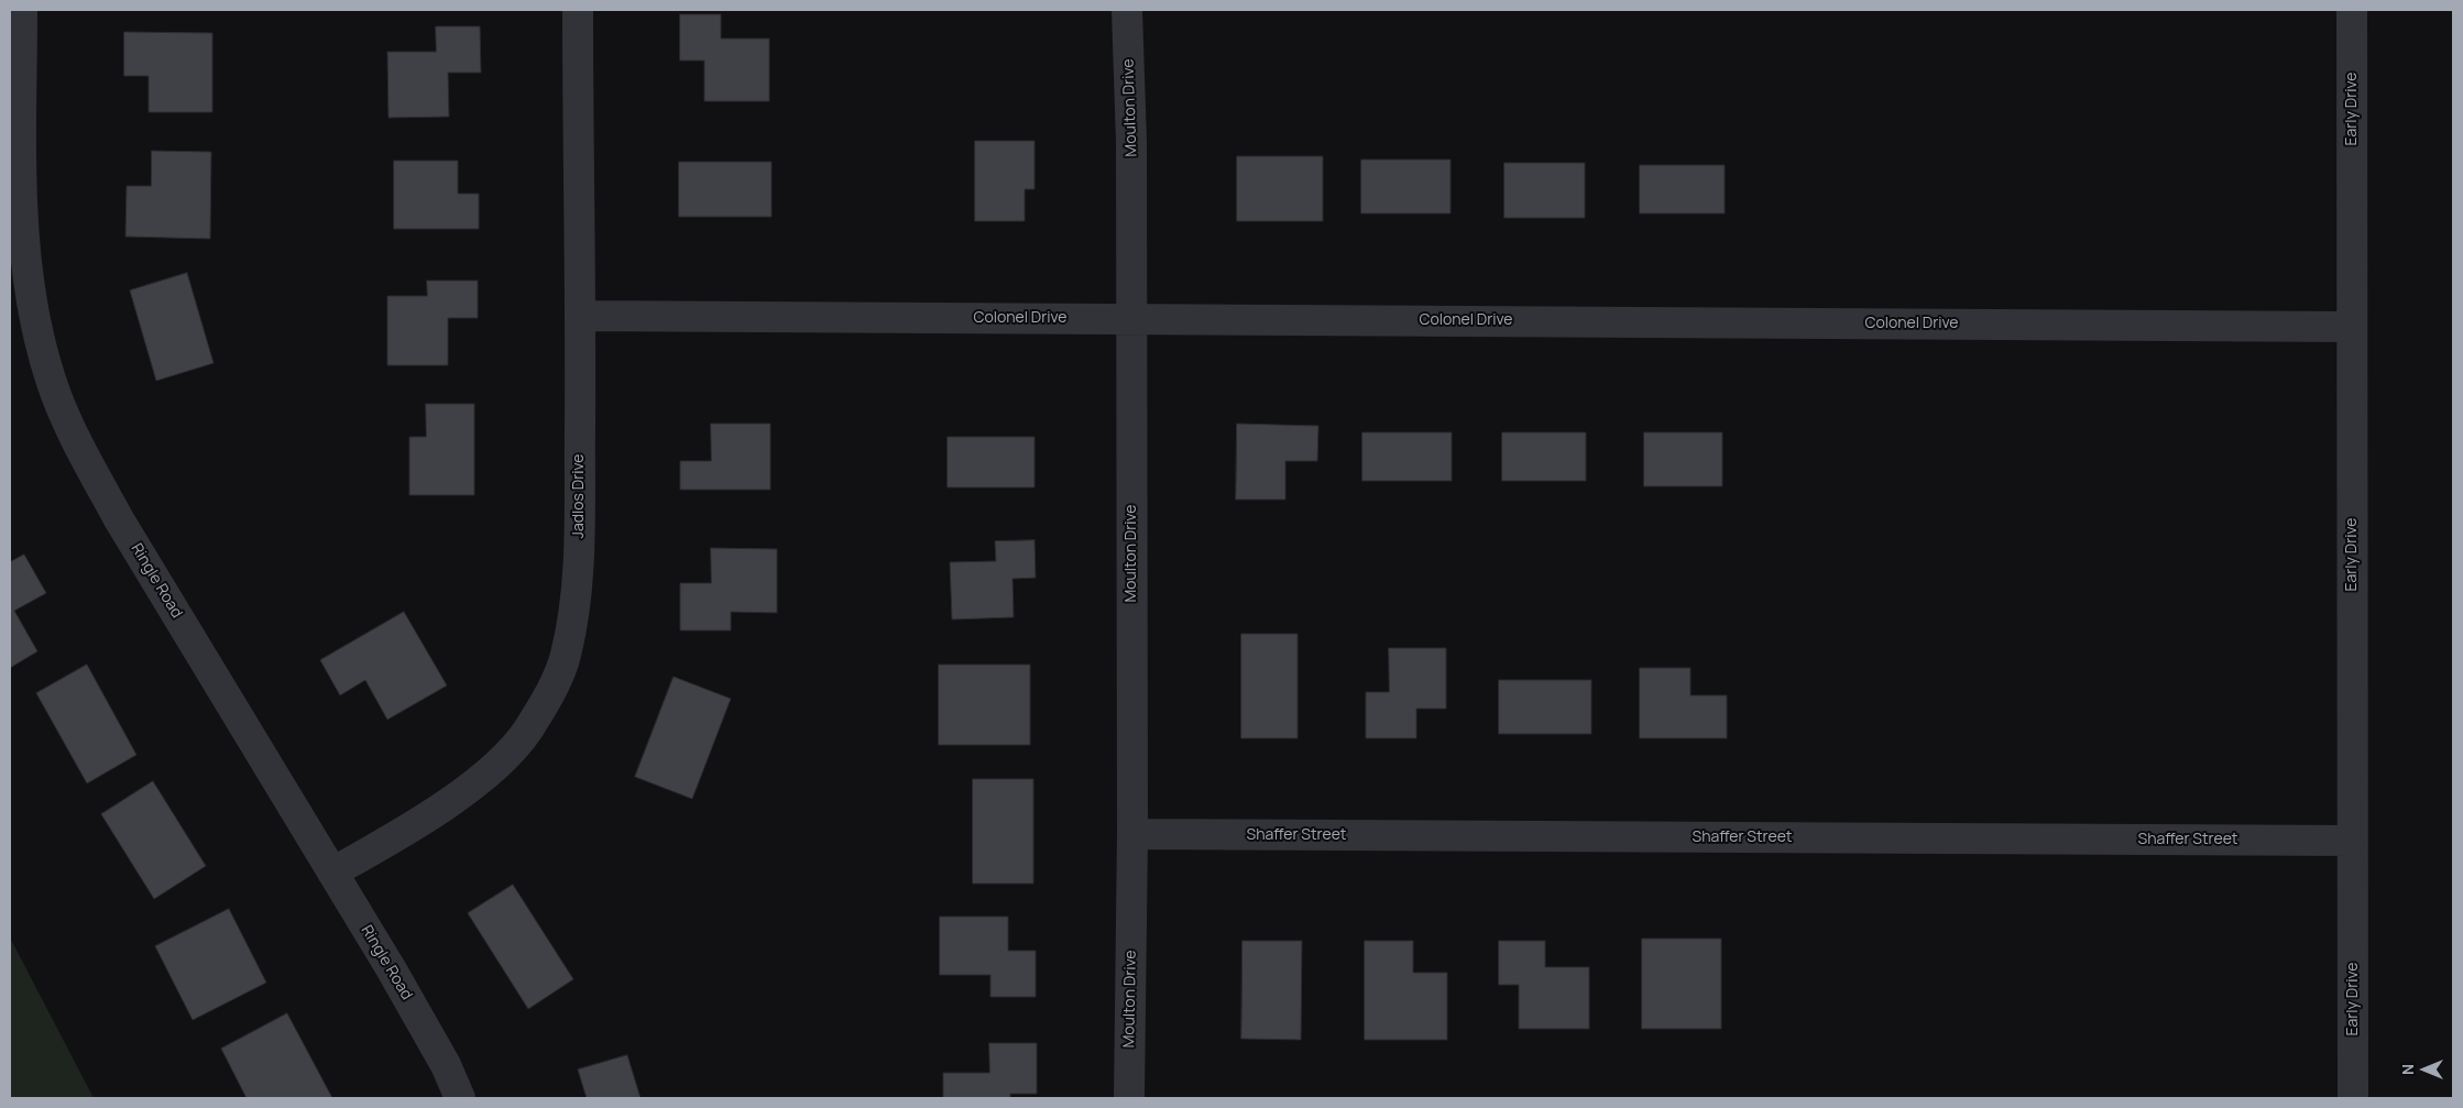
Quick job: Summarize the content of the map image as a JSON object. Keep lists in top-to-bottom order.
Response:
{
  "streets": {
    "street": [
      "Moulton Drive",
      "Early Drive",
      "Colonel Drive",
      "Jadlos Drive",
      "Ringle Road",
      "Shaffer Street"
    ]
  },
  "crossings": [
    ["Moulton Drive", "Colonel Drive"],
    ["Moulton Drive", "Shaffer Street"],
    ["Early Drive", "Colonel Drive"],
    ["Early Drive", "Shaffer Street"],
    ["Colonel Drive", "Jadlos Drive"],
    ["Jadlos Drive", "Ringle Road"]
  ],
  "north": "left"
}
